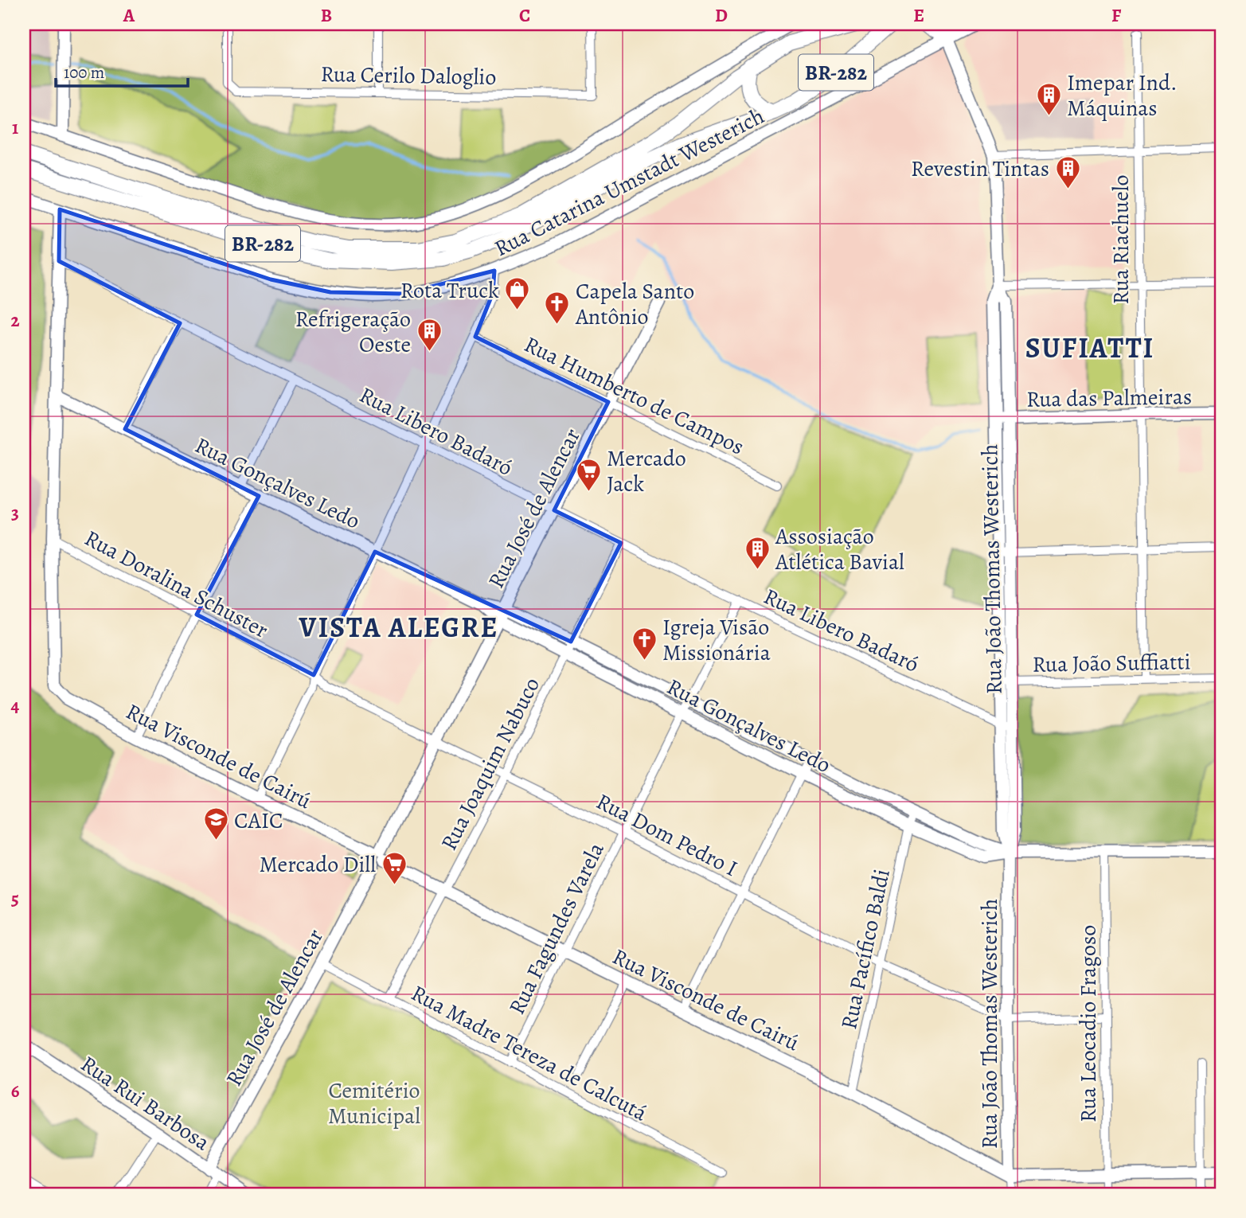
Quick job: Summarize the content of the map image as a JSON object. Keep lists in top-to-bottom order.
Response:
{
  "streets": {
    "highway": ["BR-282"],
    "street": [
      "Rua Cerilo Daloglio",
      "Rua Catarina Umstadt Westerich",
      "Rua Riachuelo",
      "Rua Humberto de Campos",
      "Rua das Palmeiras",
      "Rua Libero Badaró",
      "Rua Gonçalves Ledo",
      "Rua José de Alencar",
      "Rua João Thomas Westerich",
      "Rua Doralina Schuster",
      "Rua João Suffiatti",
      "Rua Visconde de Cairú",
      "Rua Joaquim Nabuco",
      "Rua Dom Pedro I",
      "Rua Fagundes Varela",
      "Rua Pacífico Baldi",
      "Rua Leocadio Fragoso",
      "Rua Madre Tereza de Calcutá",
      "Rua Rui Barbosa"
    ]
  },
  "crossings": [
    ["Rua Catarina Umstadt Westerich", "Rua João Thomas Westerich"],
    ["Rua Riachuelo", "Rua das Palmeiras"],
    ["Rua Riachuelo", "Rua João Suffiatti"],
    ["Rua Humberto de Campos", "Rua José de Alencar"],
    ["Rua das Palmeiras", "Rua João Thomas Westerich"],
    ["Rua Libero Badaró", "Rua José de Alencar"],
    ["Rua Libero Badaró", "Rua João Thomas Westerich"],
    ["Rua Libero Badaró", "Rua Joaquim Nabuco"],
    ["Rua Libero Badaró", "Rua Fagundes Varela"],
    ["Rua Gonçalves Ledo", "Rua José de Alencar"],
    ["Rua Gonçalves Ledo", "Rua João Thomas Westerich"],
    ["Rua Gonçalves Ledo", "Rua Joaquim Nabuco"],
    ["Rua Gonçalves Ledo", "Rua Fagundes Varela"],
    ["Rua Gonçalves Ledo", "Rua Pacífico Baldi"],
    ["Rua Gonçalves Ledo", "Rua Leocadio Fragoso"],
    ["Rua José de Alencar", "Rua Visconde de Cairú"],
    ["Rua José de Alencar", "Rua Dom Pedro I"],
    ["Rua José de Alencar", "Rua Madre Tereza de Calcutá"],
    ["Rua José de Alencar", "Rua Rui Barbosa"],
    ["Rua João Thomas Westerich", "Rua João Suffiatti"],
    ["Rua João Thomas Westerich", "Rua Visconde de Cairú"],
    ["Rua João Thomas Westerich", "Rua Dom Pedro I"],
    ["Rua Doralina Schuster", "Rua Visconde de Cairú"],
    ["Rua Doralina Schuster", "Rua Dom Pedro I"],
    ["Rua Visconde de Cairú", "Rua Joaquim Nabuco"],
    ["Rua Visconde de Cairú", "Rua Fagundes Varela"],
    ["Rua Visconde de Cairú", "Rua Pacífico Baldi"],
    ["Rua Joaquim Nabuco", "Rua Dom Pedro I"],
    ["Rua Joaquim Nabuco", "Rua Madre Tereza de Calcutá"],
    ["Rua Dom Pedro I", "Rua Fagundes Varela"],
    ["Rua Dom Pedro I", "Rua Pacífico Baldi"],
    ["Rua Fagundes Varela", "Rua Madre Tereza de Calcutá"]
  ],
  "districts": ["SUFIATTI", "VISTA ALEGRE"],
  "parks": ["Cemitério Municipal"],
  "places": {
    "building": [
      "Imepar Ind. Máquinas",
      "Revestin Tintas",
      "Refrigeração Oeste",
      "Assosiação Atlética Bavial"
    ],
    "shop": ["Rota Truck"],
    "church": ["Capela Santo Antônio", "Igreja Visão Missionária"],
    "supermarket": ["Mercado Jack", "Mercado Dill"],
    "school or university": ["CAIC"]
  },
  "scale_bar": "100 m",
  "grid": {
    "columns": [
      "A",
      "B",
      "C",
      "D",
      "E",
      "F"
    ],
    "rows": [
      "1",
      "2",
      "3",
      "4",
      "5",
      "6"
    ]
  }
}
